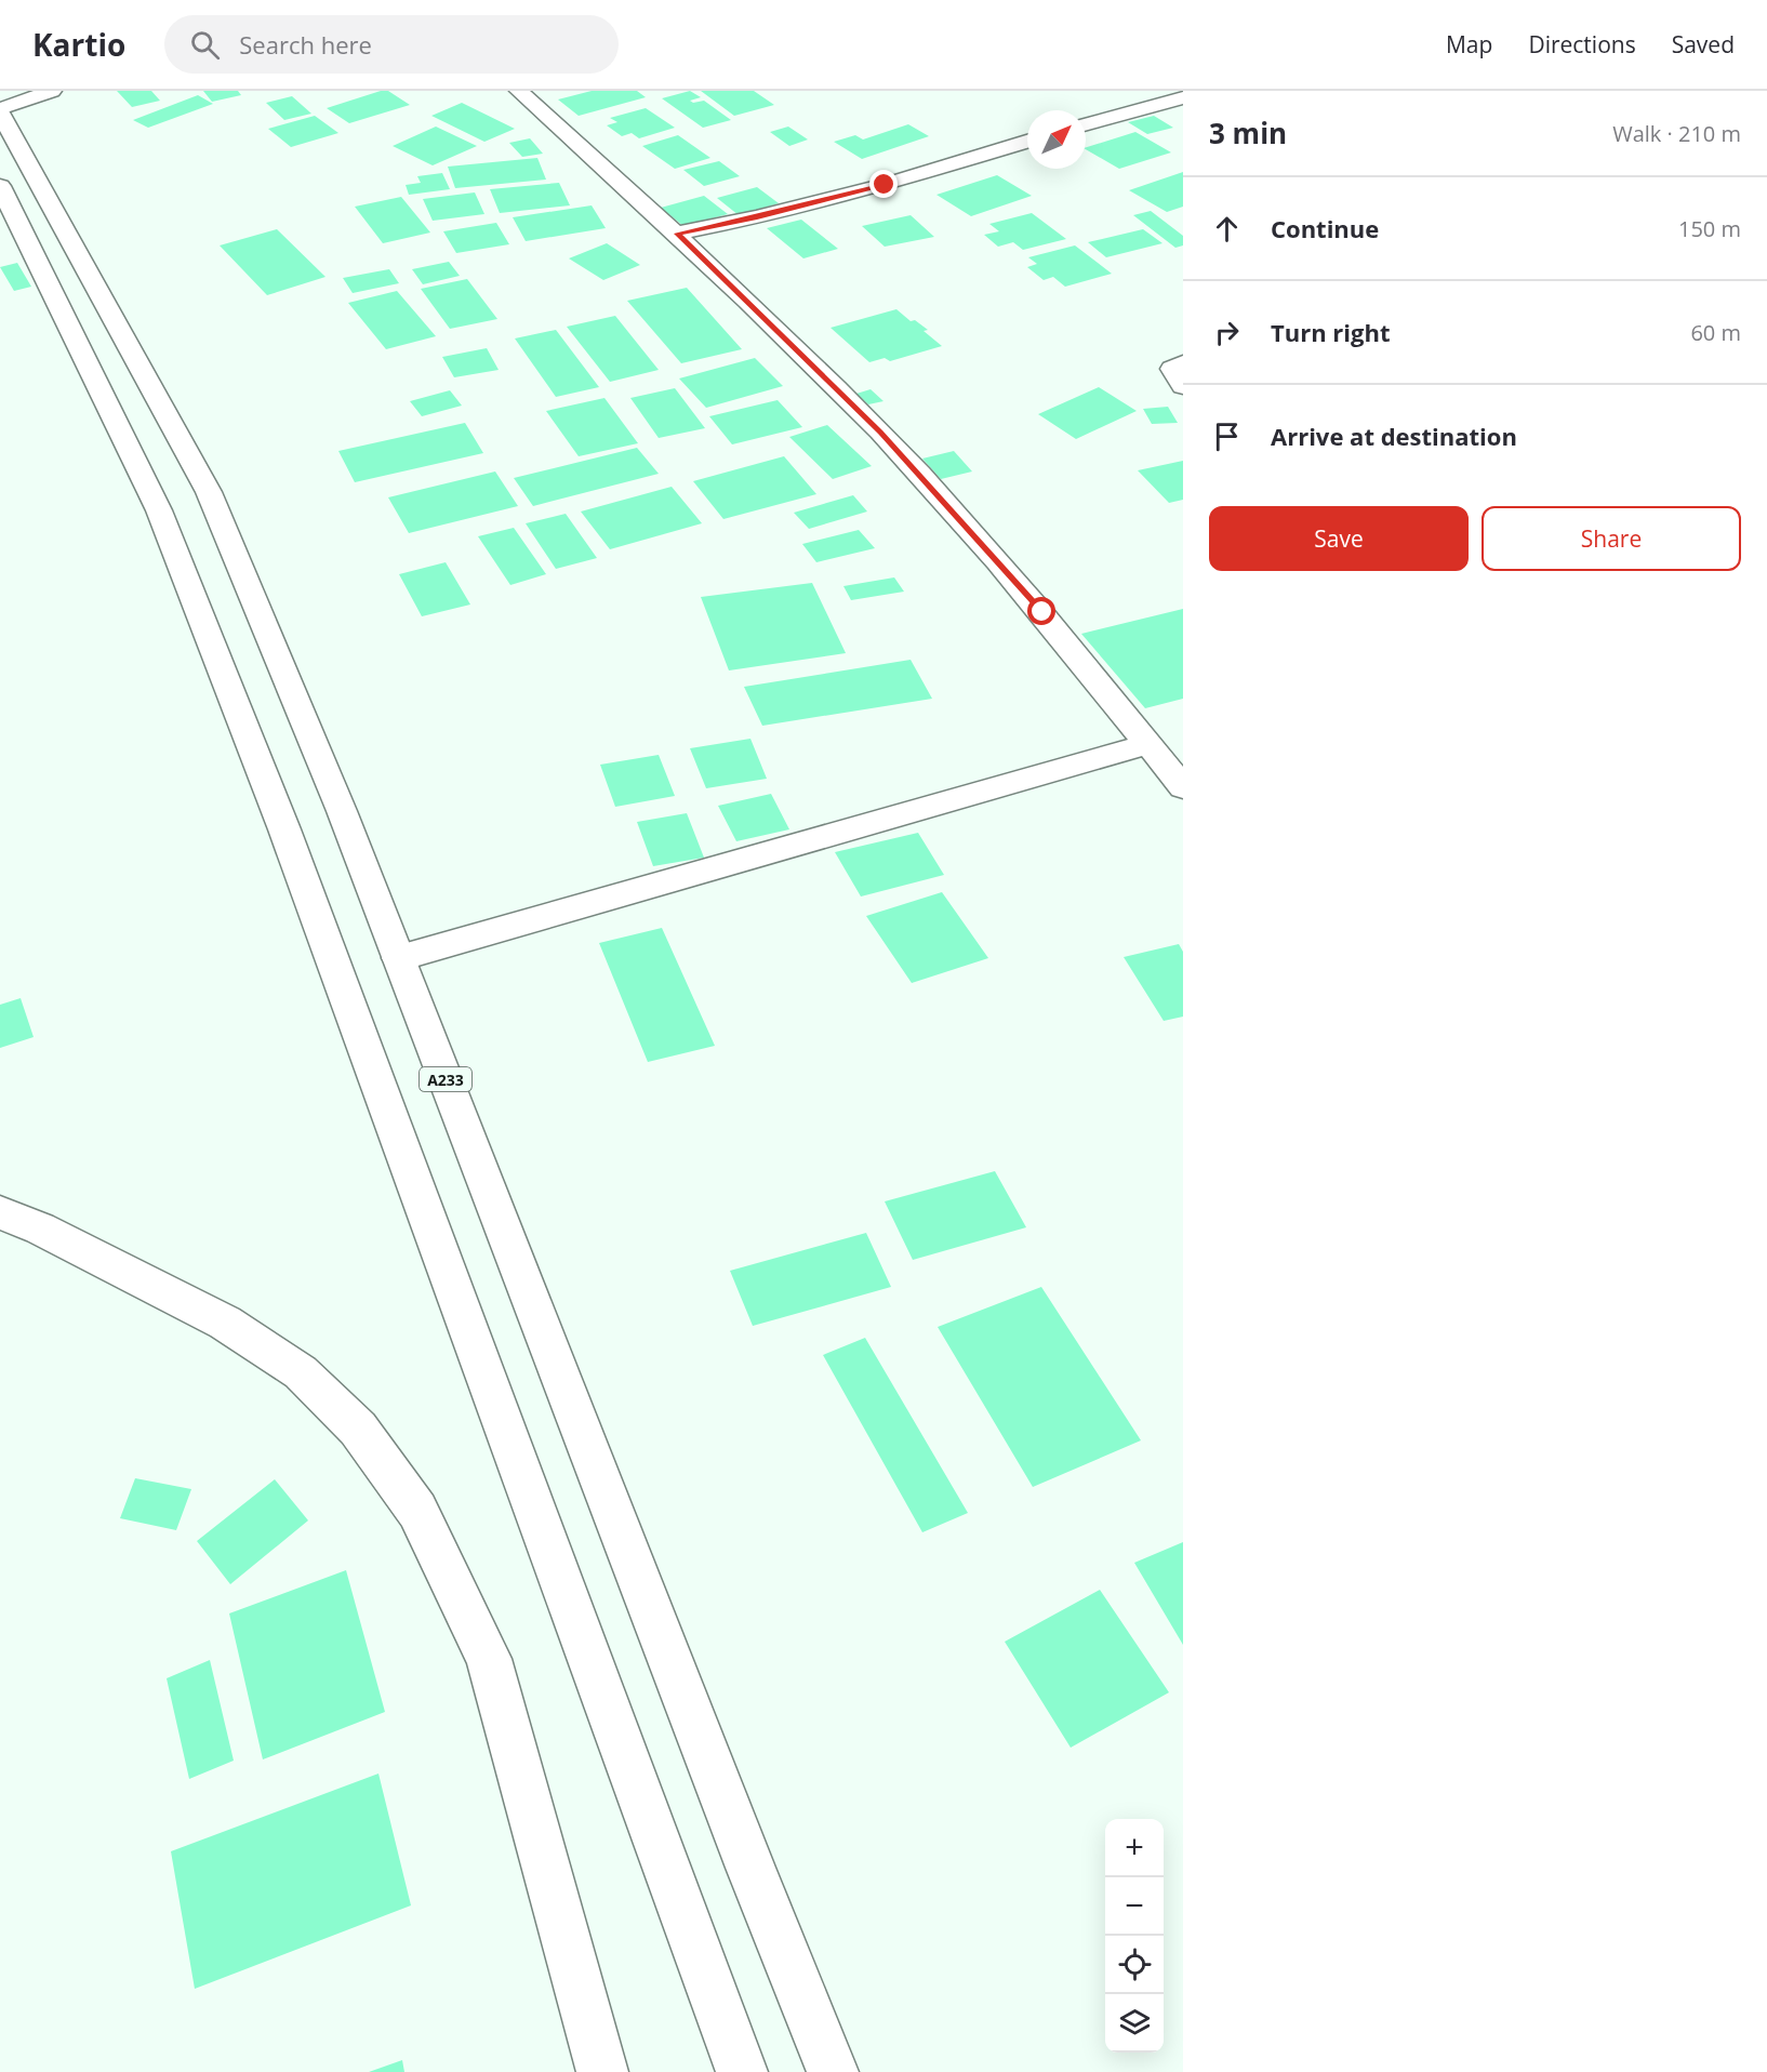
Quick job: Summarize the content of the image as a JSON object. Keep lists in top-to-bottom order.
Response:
{
  "streets": {
    "main road": ["A233"]
  },
  "north": "top right",
  "page": {
    "header": "Kartio",
    "search": "Search here",
    "nav": ["Map", "Directions", "Saved"],
    "heading": ["3 min", "Walk · 210 m"],
    "list": [
      ["Continue", "150 m"],
      ["Turn right", "60 m"],
      "Arrive at destination"
    ],
    "buttons": ["Save", "Share"],
    "map_buttons": ["+", "−"]
  }
}
